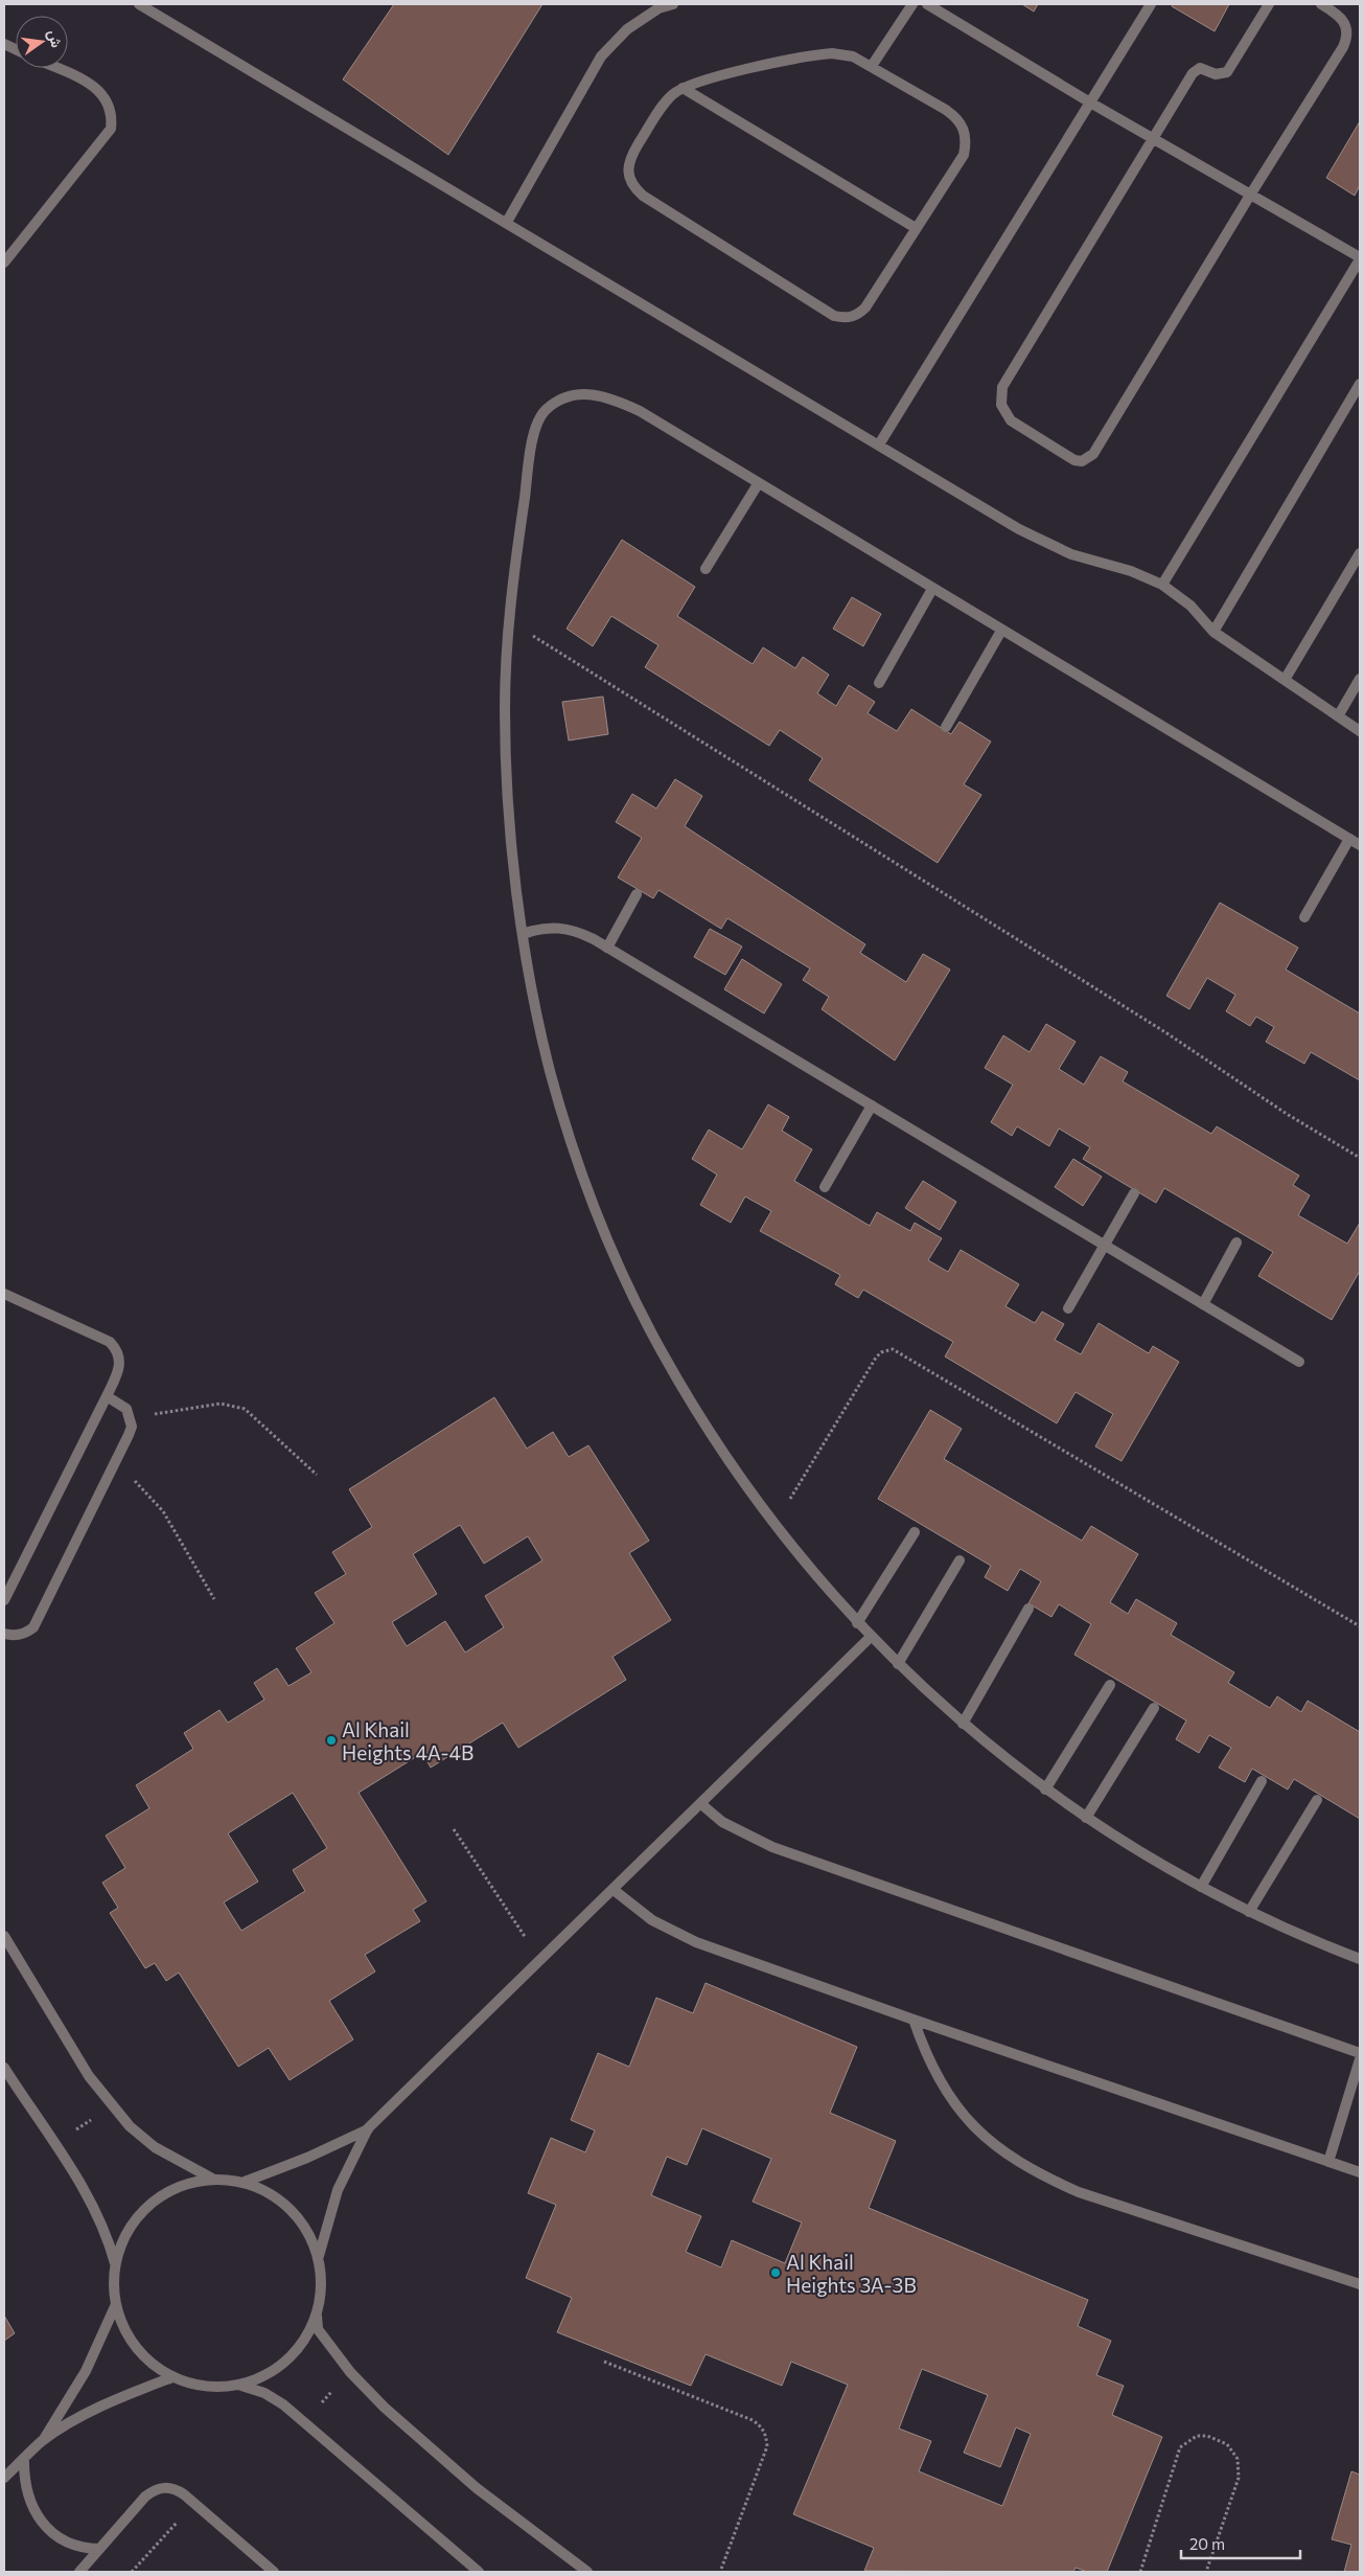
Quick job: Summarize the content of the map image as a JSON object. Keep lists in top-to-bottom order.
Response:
{
  "places": ["Al Khail Heights 4A-4B", "Al Khail Heights 3A-3B"],
  "scale_bar": "20 m",
  "north": "right"
}
